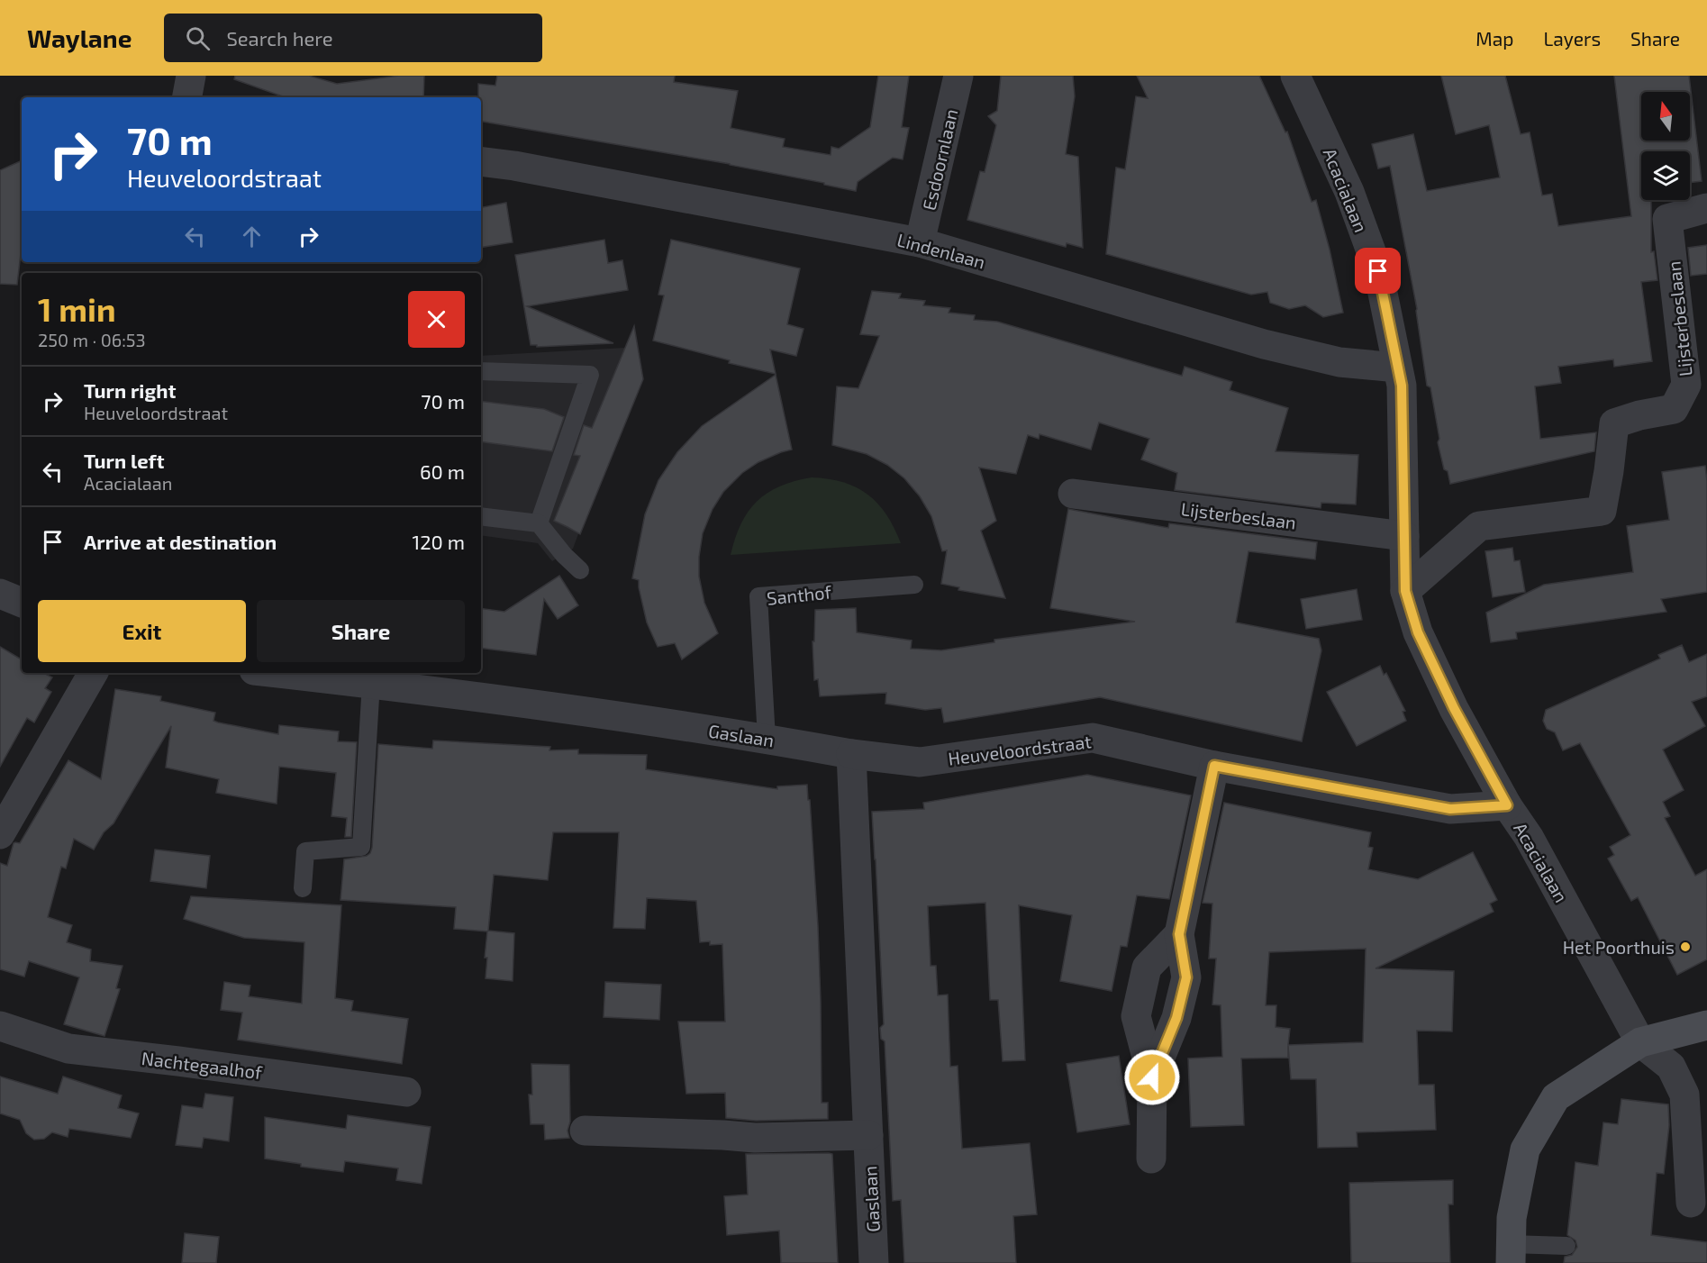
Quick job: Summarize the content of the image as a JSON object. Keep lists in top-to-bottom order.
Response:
{
  "streets": {
    "street": [
      "Esdoornlaan",
      "Acacialaan",
      "Lindenlaan",
      "Lijsterbeslaan",
      "Gaslaan",
      "Heuveloordstraat",
      "Nachtegaalhof"
    ],
    "lane": ["Santhof"]
  },
  "crossings": [
    ["Esdoornlaan", "Lindenlaan"],
    ["Acacialaan", "Lindenlaan"],
    ["Acacialaan", "Lijsterbeslaan"],
    ["Acacialaan", "Heuveloordstraat"],
    ["Santhof", "Gaslaan"],
    ["Gaslaan", "Heuveloordstraat"]
  ],
  "places": ["Het Poorthuis"],
  "north": "top",
  "page": {
    "header": "Waylane",
    "search": "Search here",
    "nav": ["Map", "Layers", "Share"],
    "turn": ["70 m", "Heuveloordstraat"],
    "heading": ["1 min", "250 m · 06:53"],
    "list": [
      {
        "name": "Turn right",
        "note": "Heuveloordstraat",
        "value": "70 m"
      },
      {
        "name": "Turn left",
        "note": "Acacialaan",
        "value": "60 m"
      },
      {
        "name": "Arrive at destination",
        "value": "120 m"
      }
    ],
    "buttons": ["Exit", "Share"]
  }
}
